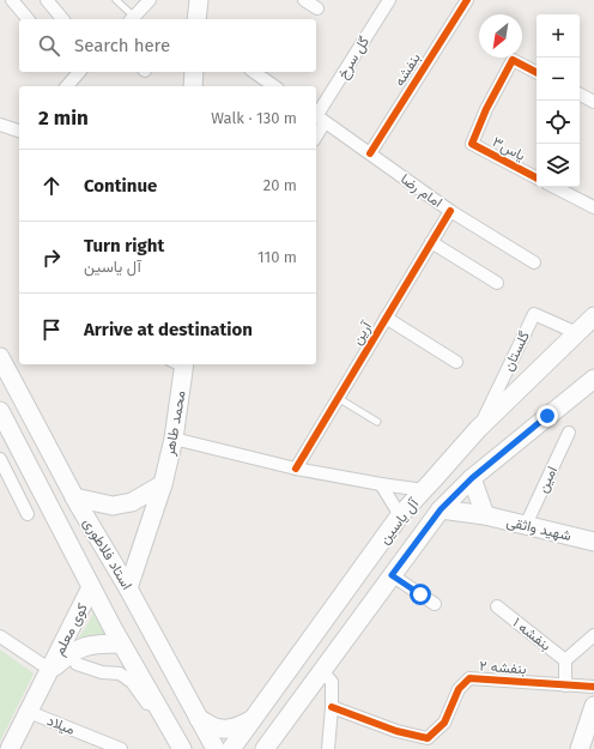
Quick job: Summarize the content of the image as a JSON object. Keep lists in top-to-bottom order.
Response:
{
  "streets": {
    "main road": [
      "محمد طاهر",
      "آل یاسین",
      "شهید واثقی",
      "استاد فلاطوری",
      "کوی معلم"
    ],
    "street": [
      "گل سرخ",
      "بنفشه",
      "یاس۳",
      "امام رضا",
      "آرین",
      "گلستان",
      "امین",
      "بنفشه ۱",
      "بنفشه ۲",
      "میلاد"
    ]
  },
  "crossings": [
    ["گل سرخ", "امام رضا"],
    ["بنفشه", "امام رضا"],
    ["امام رضا", "آرین"],
    ["گلستان", "آل یاسین"],
    ["محمد طاهر", "استاد فلاطوری"],
    ["امین", "شهید واثقی"],
    ["آل یاسین", "شهید واثقی"],
    ["استاد فلاطوری", "کوی معلم"],
    ["کوی معلم", "میلاد"]
  ],
  "north": "bottom left",
  "page": {
    "map_buttons": ["+", "−"],
    "search": "Search here",
    "heading": ["2 min", "Walk · 130 m"],
    "list": [
      ["Continue", "20 m"],
      ["Turn right", "آل یاسین", "110 m"],
      "Arrive at destination"
    ]
  }
}
